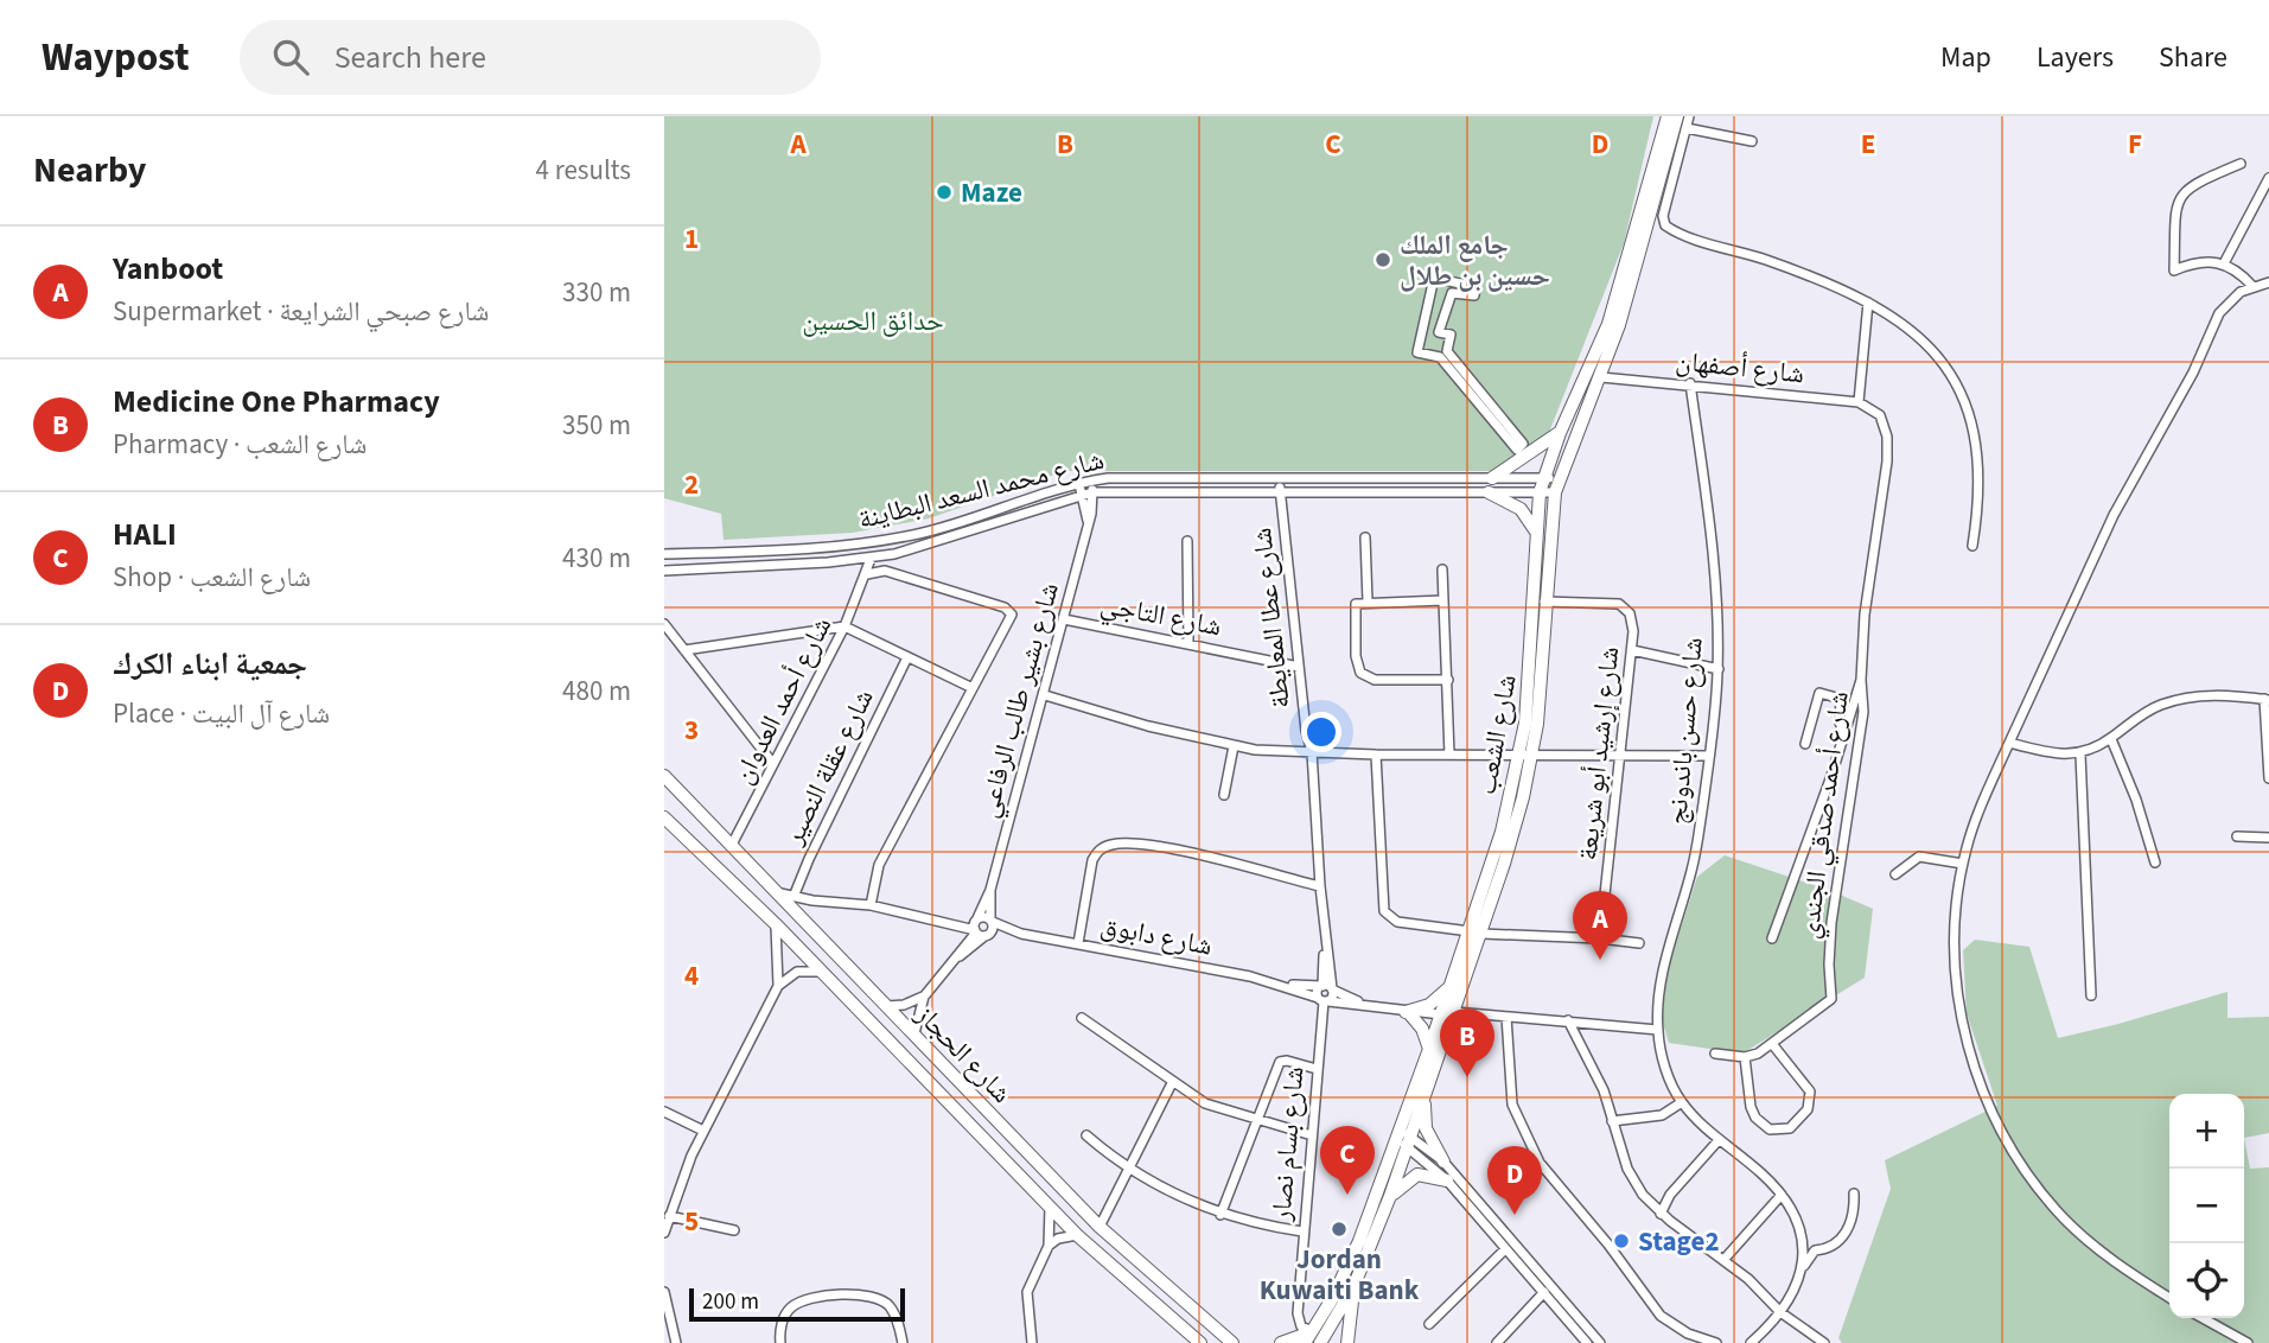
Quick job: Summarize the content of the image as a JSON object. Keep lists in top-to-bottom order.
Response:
{
  "streets": {
    "main road": ["شارع الشعب", "شارع الحجاز"],
    "street": [
      "شارع أصفهان",
      "شارع محمد السعد البطاينة",
      "شارع التاجي",
      "شارع عطا المعايطة",
      "شارع أحمد العدوان",
      "شارع بشير طالب الرفاعي",
      "شارع حسن باندونج",
      "شارع إرشيد أبو شريعة",
      "شارع عقلة النصير",
      "شارع أحمد صدقي الجندي",
      "شارع دابوق",
      "شارع بسام نصار"
    ]
  },
  "crossings": [
    ["شارع أصفهان", "شارع حسن باندونج"],
    ["شارع أصفهان", "شارع الشعب"],
    ["شارع أصفهان", "شارع أحمد صدقي الجندي"],
    ["شارع محمد السعد البطاينة", "شارع عطا المعايطة"],
    ["شارع محمد السعد البطاينة", "شارع أحمد العدوان"],
    ["شارع محمد السعد البطاينة", "شارع بشير طالب الرفاعي"],
    ["شارع محمد السعد البطاينة", "شارع الشعب"],
    ["شارع التاجي", "شارع عطا المعايطة"],
    ["شارع التاجي", "شارع بشير طالب الرفاعي"],
    ["شارع عطا المعايطة", "شارع دابوق"],
    ["شارع أحمد العدوان", "شارع الحجاز"],
    ["شارع بشير طالب الرفاعي", "شارع دابوق"],
    ["شارع بشير طالب الرفاعي", "شارع الحجاز"],
    ["شارع الشعب", "شارع إرشيد أبو شريعة"],
    ["شارع الشعب", "شارع دابوق"],
    ["شارع الشعب", "شارع بسام نصار"],
    ["شارع دابوق", "شارع بسام نصار"]
  ],
  "parks": ["حدائق الحسين"],
  "places": [
    "Maze",
    "جامع الملك حسين بن طلال",
    "Jordan Kuwaiti Bank",
    "Stage2"
  ],
  "scale_bar": "200 m",
  "page": {
    "header": "Waypost",
    "search": "Search here",
    "nav": ["Map", "Layers", "Share"],
    "heading": ["Nearby", "4 results"],
    "list": [
      {
        "mark": "A",
        "name": "Yanboot",
        "note": "Supermarket · شارع صبحي الشرايعة",
        "value": "330 m"
      },
      {
        "mark": "B",
        "name": "Medicine One Pharmacy",
        "note": "Pharmacy · شارع الشعب",
        "value": "350 m"
      },
      {
        "mark": "C",
        "name": "HALI",
        "note": "Shop · شارع الشعب",
        "value": "430 m"
      },
      {
        "mark": "D",
        "name": "جمعية ابناء الكرك",
        "note": "Place · شارع آل البيت",
        "value": "480 m"
      }
    ],
    "pins": [
      "A",
      "B",
      "C",
      "D"
    ],
    "map_buttons": ["+", "−"],
    "scale": "200 m"
  },
  "grid": {
    "columns": [
      "A",
      "B",
      "C",
      "D",
      "E",
      "F"
    ],
    "rows": [
      "1",
      "2",
      "3",
      "4",
      "5"
    ]
  }
}
